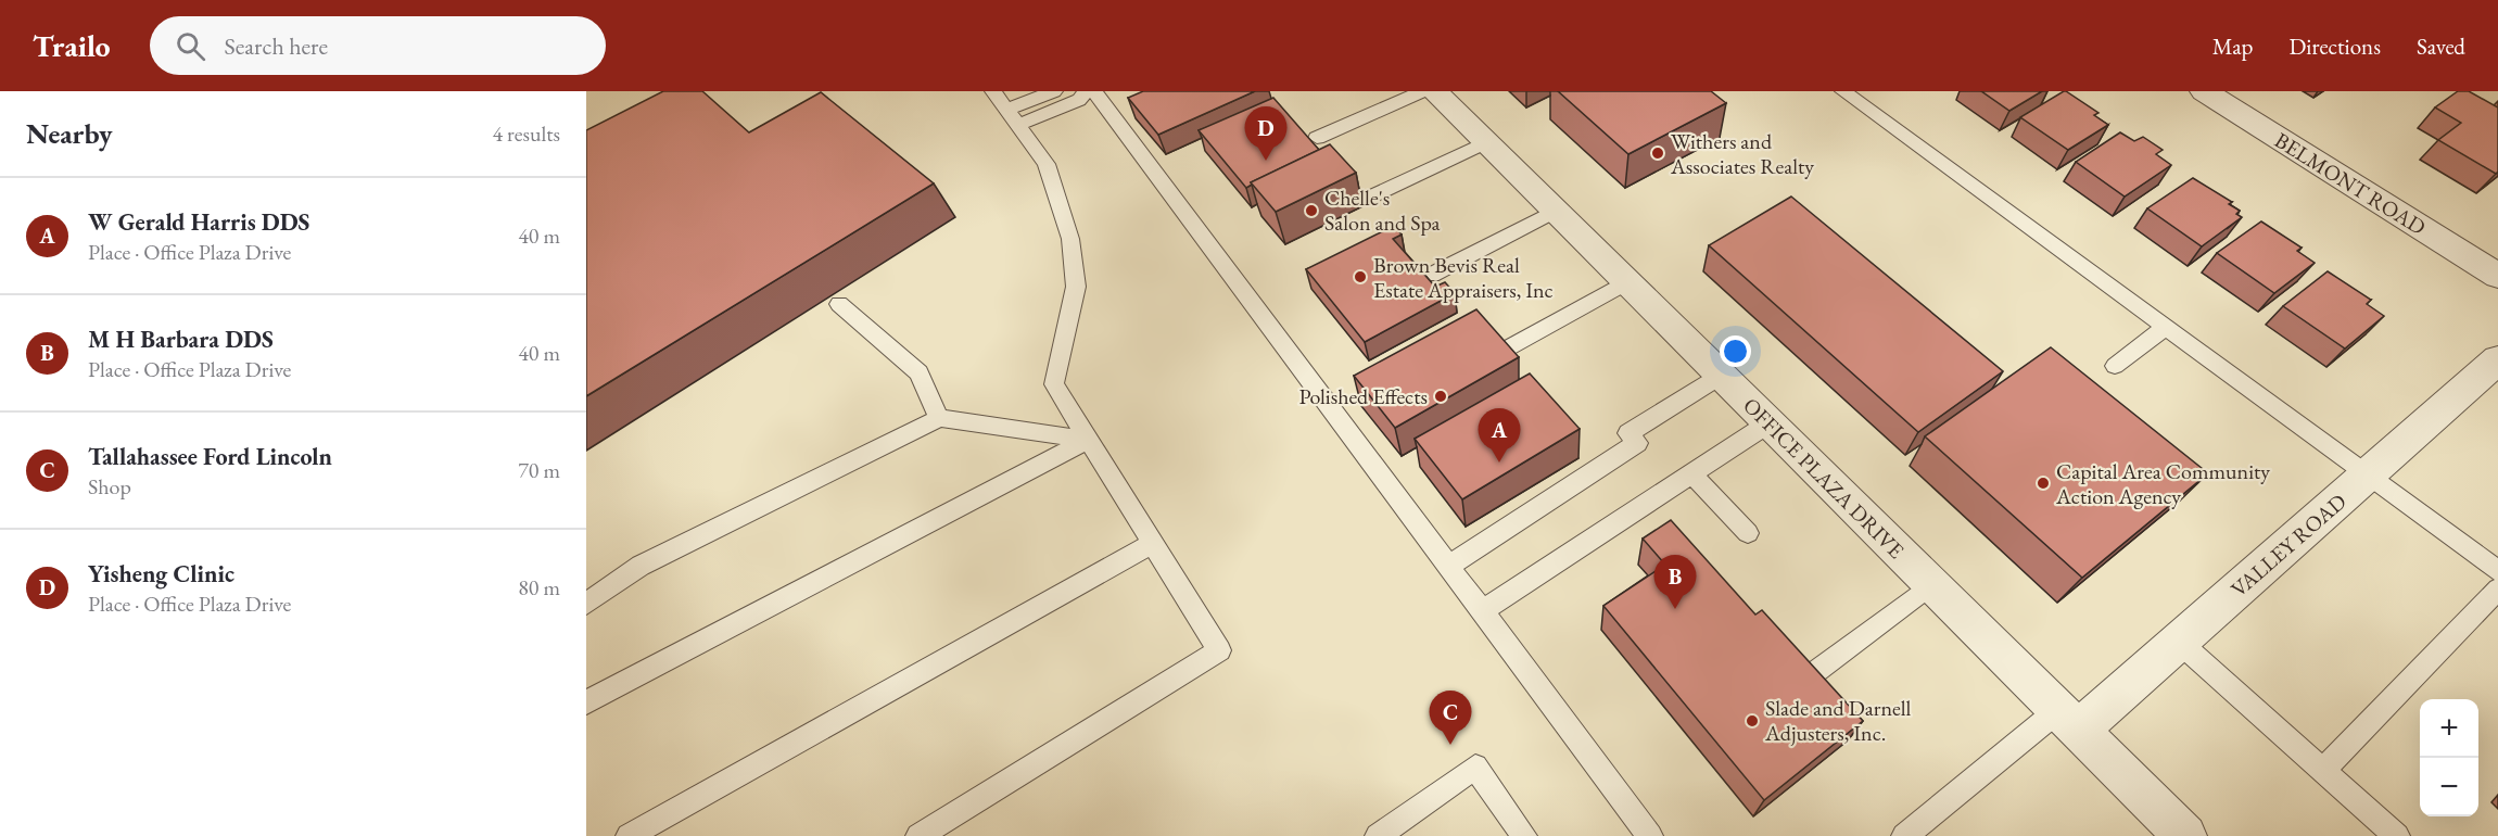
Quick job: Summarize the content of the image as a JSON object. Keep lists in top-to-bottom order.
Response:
{
  "streets": {
    "street": ["BELMONT ROAD", "OFFICE PLAZA DRIVE", "VALLEY ROAD"]
  },
  "crossings": [
    ["OFFICE PLAZA DRIVE", "VALLEY ROAD"]
  ],
  "places": [
    "Withers and Associates Realty",
    "Chelle's Salon and Spa",
    "Brown Bevis Real Estate Appraisers, Inc",
    "Polished Effects",
    "Capital Area Community Action Agency",
    "Slade and Darnell Adjusters, Inc."
  ],
  "page": {
    "header": "Trailo",
    "search": "Search here",
    "nav": ["Map", "Directions", "Saved"],
    "heading": ["Nearby", "4 results"],
    "pins": [
      "D",
      "A",
      "B",
      "C"
    ],
    "list": [
      {
        "mark": "A",
        "name": "W Gerald Harris DDS",
        "note": "Place · Office Plaza Drive",
        "value": "40 m"
      },
      {
        "mark": "B",
        "name": "M H Barbara DDS",
        "note": "Place · Office Plaza Drive",
        "value": "40 m"
      },
      {
        "mark": "C",
        "name": "Tallahassee Ford Lincoln",
        "note": "Shop",
        "value": "70 m"
      },
      {
        "mark": "D",
        "name": "Yisheng Clinic",
        "note": "Place · Office Plaza Drive",
        "value": "80 m"
      }
    ],
    "map_buttons": ["+", "−"]
  }
}
